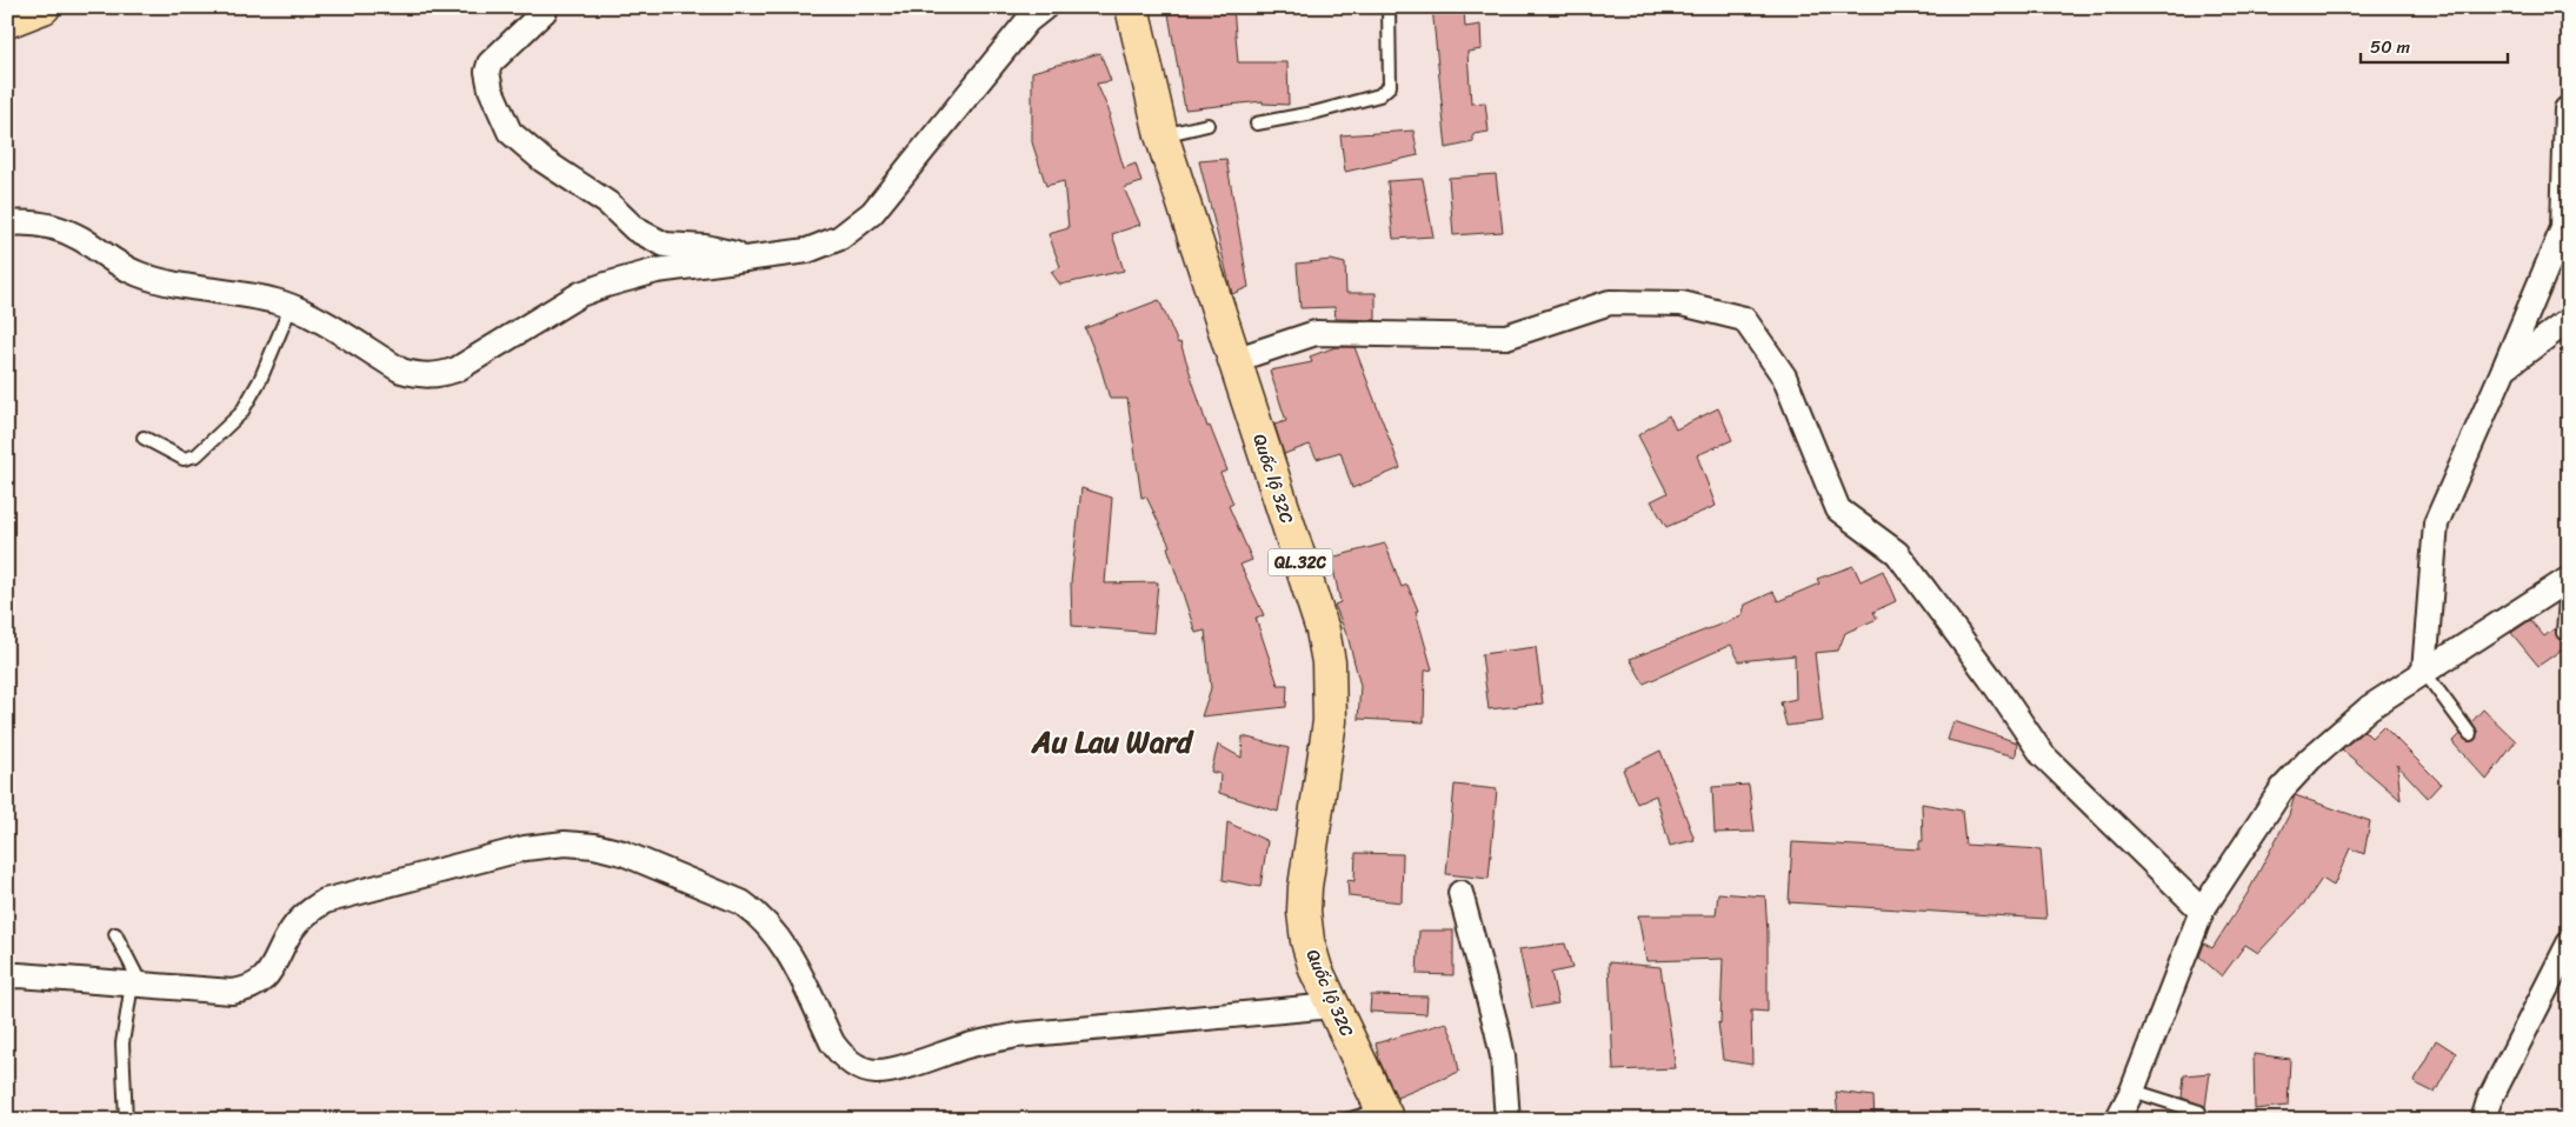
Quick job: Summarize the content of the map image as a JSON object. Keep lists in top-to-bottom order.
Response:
{
  "streets": {
    "main road": ["Quốc lộ 32C", "QL.32C"]
  },
  "districts": ["Au Lau Ward"],
  "scale_bar": "50 m"
}
